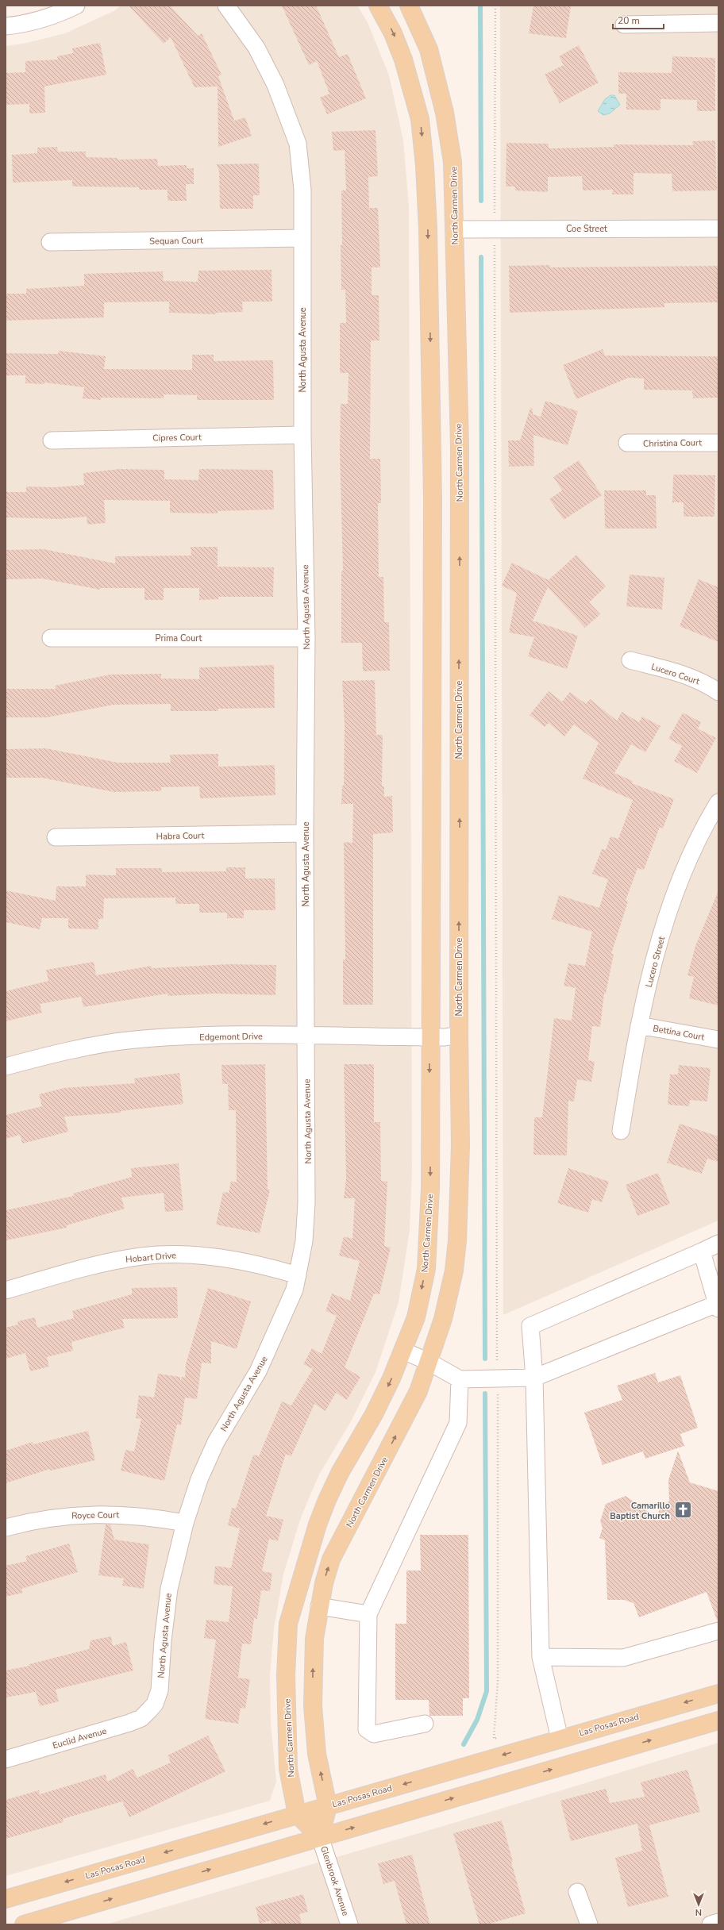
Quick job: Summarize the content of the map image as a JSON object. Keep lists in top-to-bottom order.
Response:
{
  "streets": {
    "main road": ["North Carmen Drive", "Las Posas Road"],
    "street": [
      "Coe Street",
      "Sequan Court",
      "North Agusta Avenue",
      "Cipres Court",
      "Christina Court",
      "Prima Court",
      "Lucero Court",
      "Habra Court",
      "Lucero Street",
      "Bettina Court",
      "Edgemont Drive",
      "Hobart Drive",
      "Royce Court",
      "Euclid Avenue",
      "Glenbrook Avenue"
    ]
  },
  "crossings": [
    ["North Carmen Drive", "Coe Street"],
    ["North Carmen Drive", "Edgemont Drive"],
    ["North Carmen Drive", "Las Posas Road"],
    ["North Carmen Drive", "Glenbrook Avenue"],
    ["Sequan Court", "North Agusta Avenue"],
    ["North Agusta Avenue", "Cipres Court"],
    ["North Agusta Avenue", "Prima Court"],
    ["North Agusta Avenue", "Habra Court"],
    ["North Agusta Avenue", "Edgemont Drive"],
    ["North Agusta Avenue", "Hobart Drive"],
    ["North Agusta Avenue", "Royce Court"],
    ["North Agusta Avenue", "Euclid Avenue"],
    ["Lucero Street", "Bettina Court"]
  ],
  "places": {
    "church": ["Camarillo Baptist Church"]
  },
  "scale_bar": "20 m",
  "north": "bottom"
}
